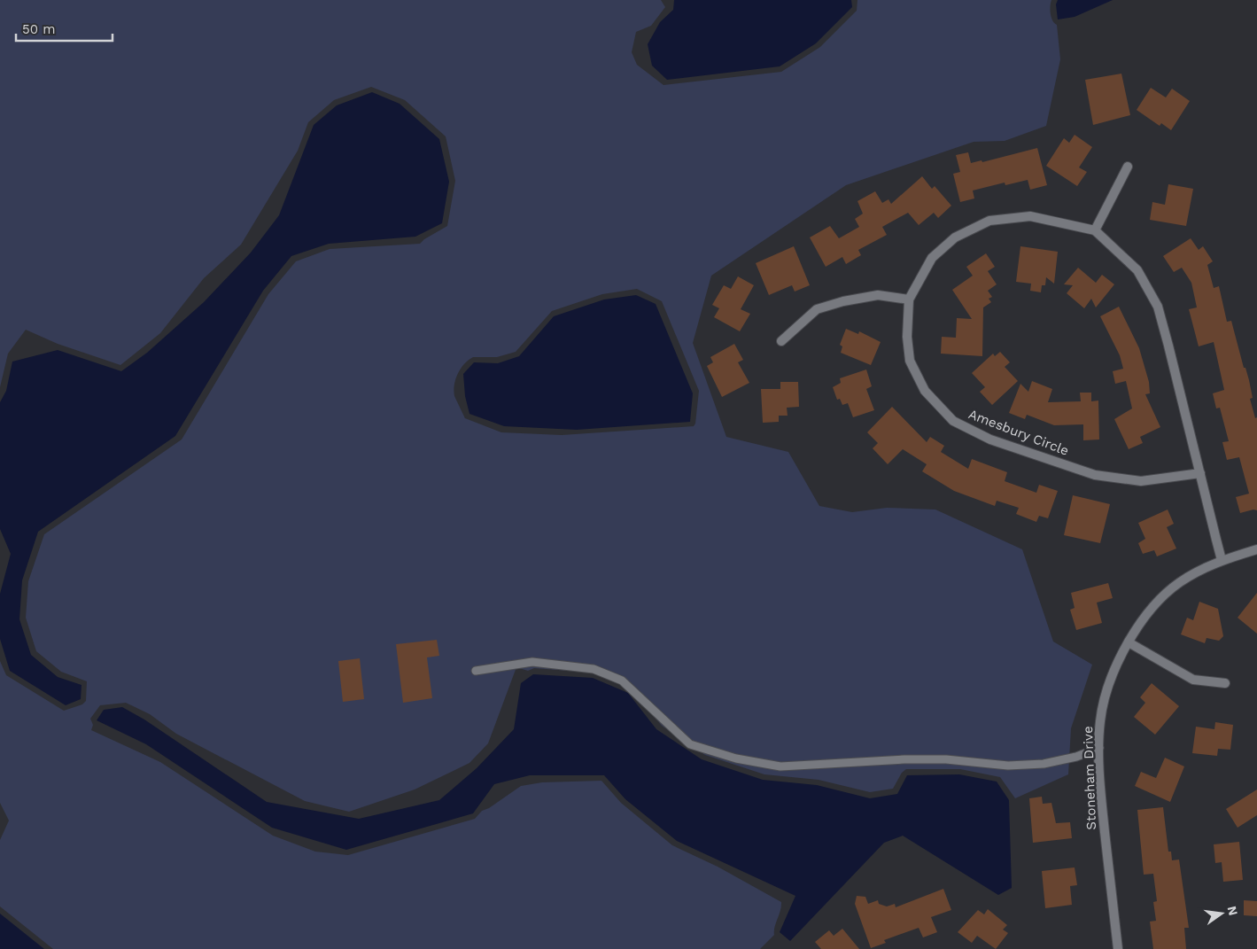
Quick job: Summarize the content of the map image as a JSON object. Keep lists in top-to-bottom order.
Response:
{
  "streets": {
    "street": ["Amesbury Circle", "Stoneham Drive"]
  },
  "scale_bar": "50 m",
  "north": "right"
}
